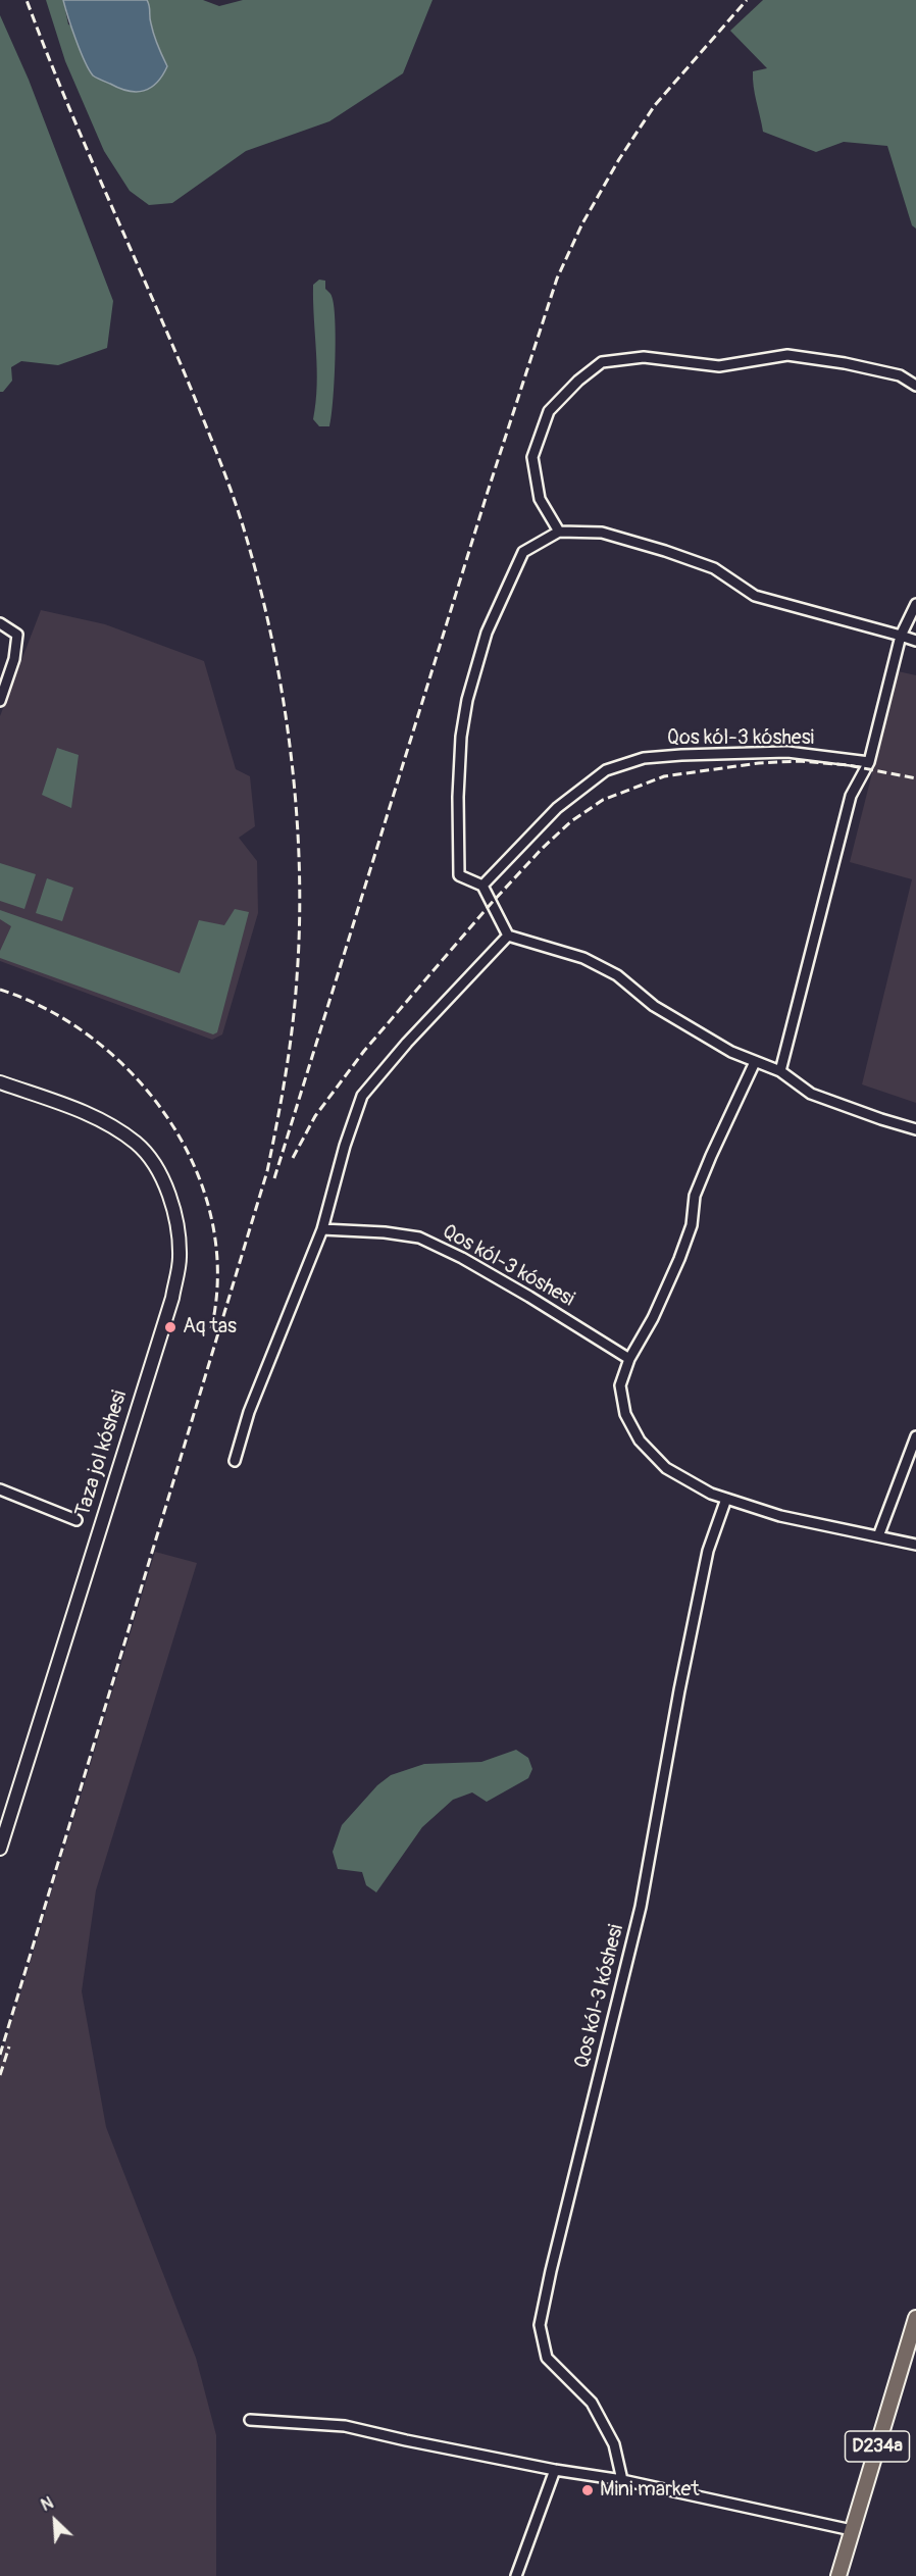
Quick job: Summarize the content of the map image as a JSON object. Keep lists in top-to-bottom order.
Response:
{
  "streets": {
    "main road": ["Taza jol kóshesi", "D234a"],
    "street": ["Qos kól-3 kóshesi"]
  },
  "places": ["Aq tas", "Mini market"],
  "north": "top left"
}
